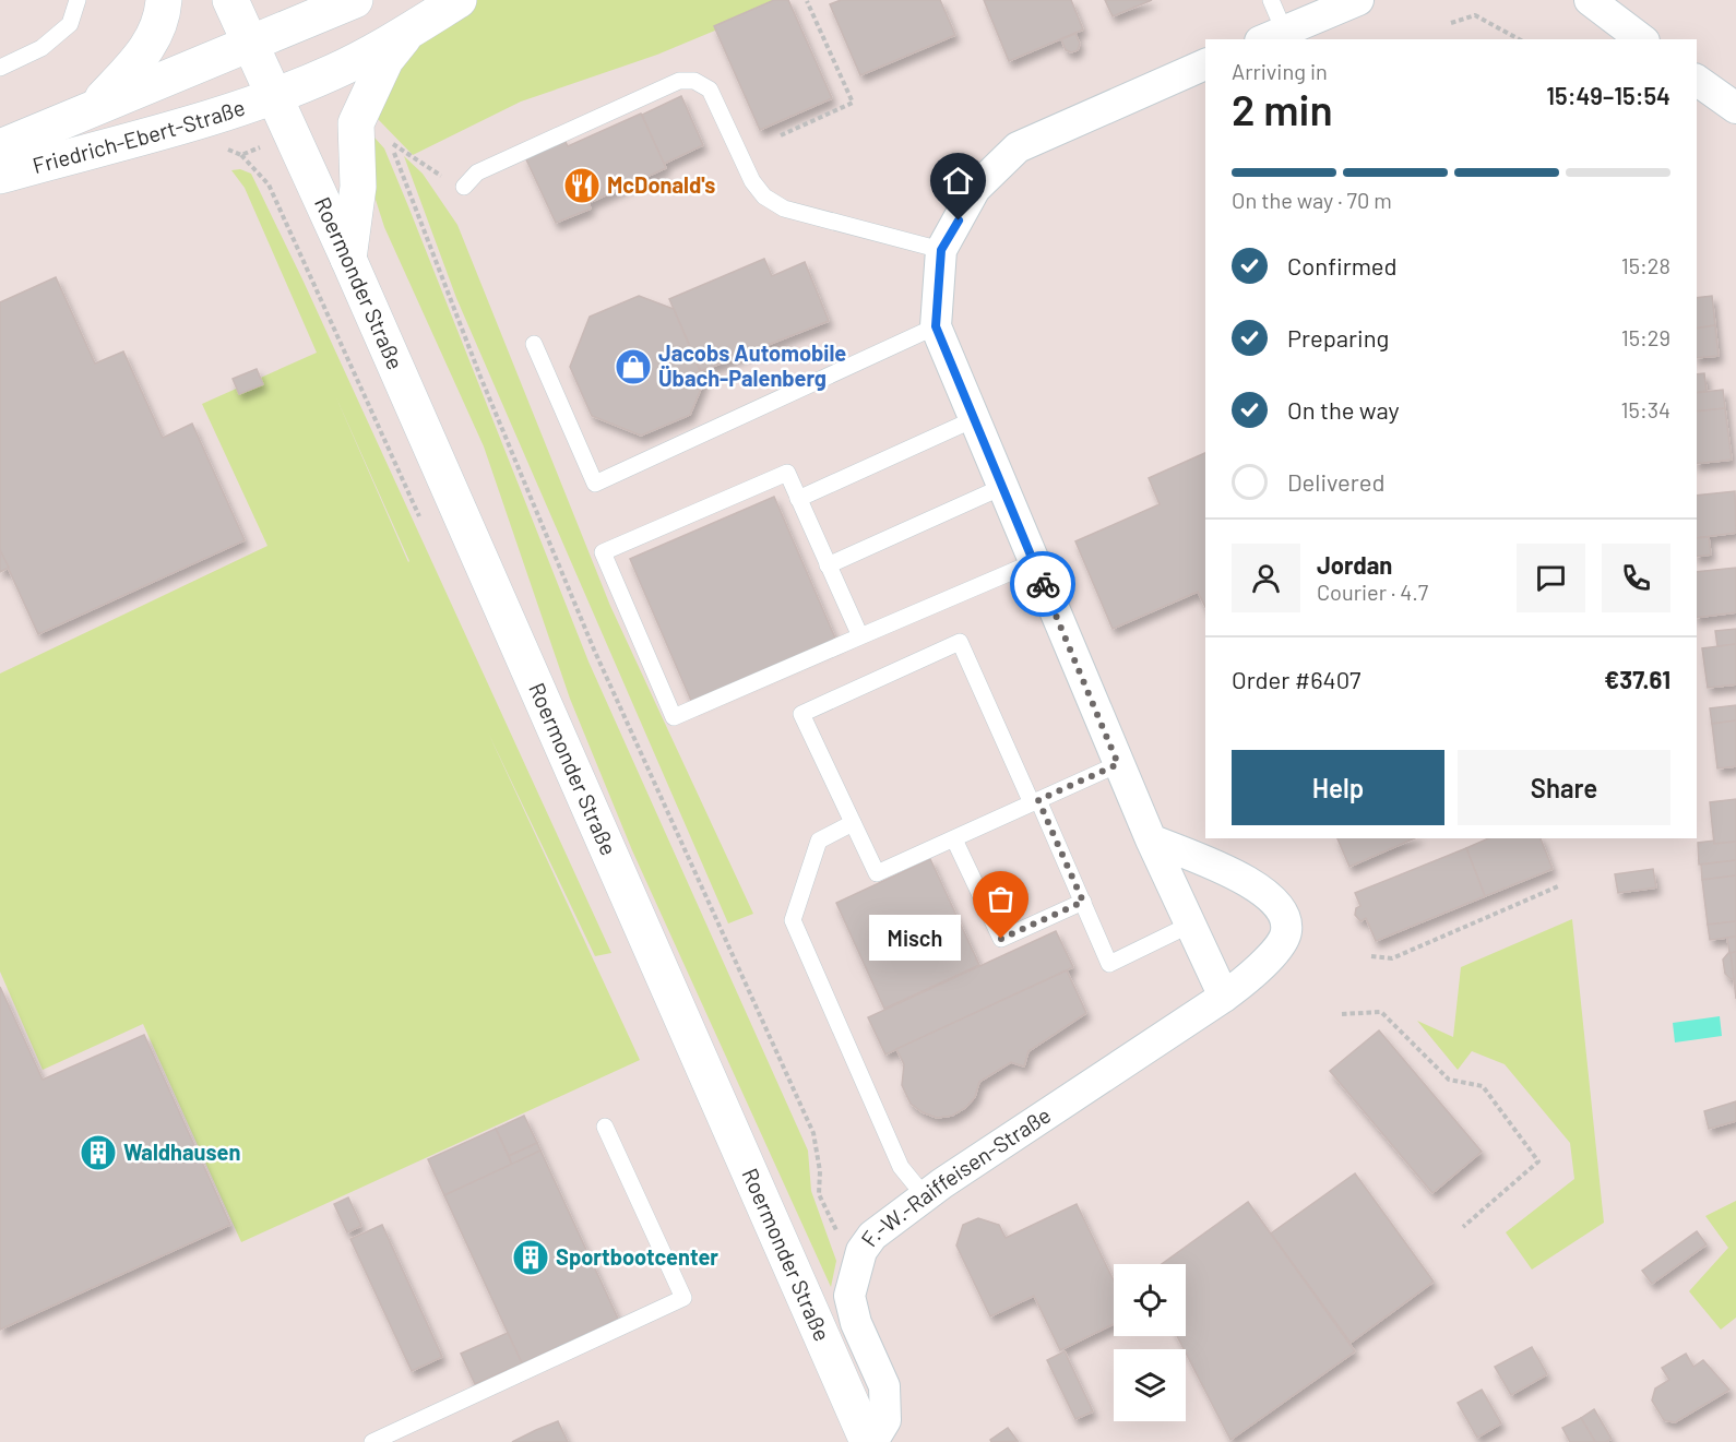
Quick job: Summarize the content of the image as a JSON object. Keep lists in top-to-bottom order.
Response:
{
  "streets": {
    "main road": ["Friedrich-Ebert-Straße", "Roermonder Straße"],
    "street": ["F.-W.-Raiffeisen-Straße"]
  },
  "crossings": [
    ["Friedrich-Ebert-Straße", "Roermonder Straße"],
    ["Roermonder Straße", "F.-W.-Raiffeisen-Straße"]
  ],
  "places": {
    "restaurant": ["McDonald's"],
    "shop": ["Jacobs Automobile Übach-Palenberg"],
    "other": ["Misch"],
    "building": ["Waldhausen", "Sportbootcenter"]
  },
  "page": {
    "heading": ["2 min", "Arriving in", "15:49–15:54"],
    "panel": [
      "Jordan",
      "Courier · 4.7",
      "Order #6407",
      "€37.61"
    ],
    "bar": "On the way · 70 m",
    "list": [
      ["Confirmed", "15:28"],
      ["Preparing", "15:29"],
      ["On the way", "15:34"],
      "Delivered"
    ],
    "buttons": ["Help", "Share"],
    "bubble": "Misch"
  }
}
